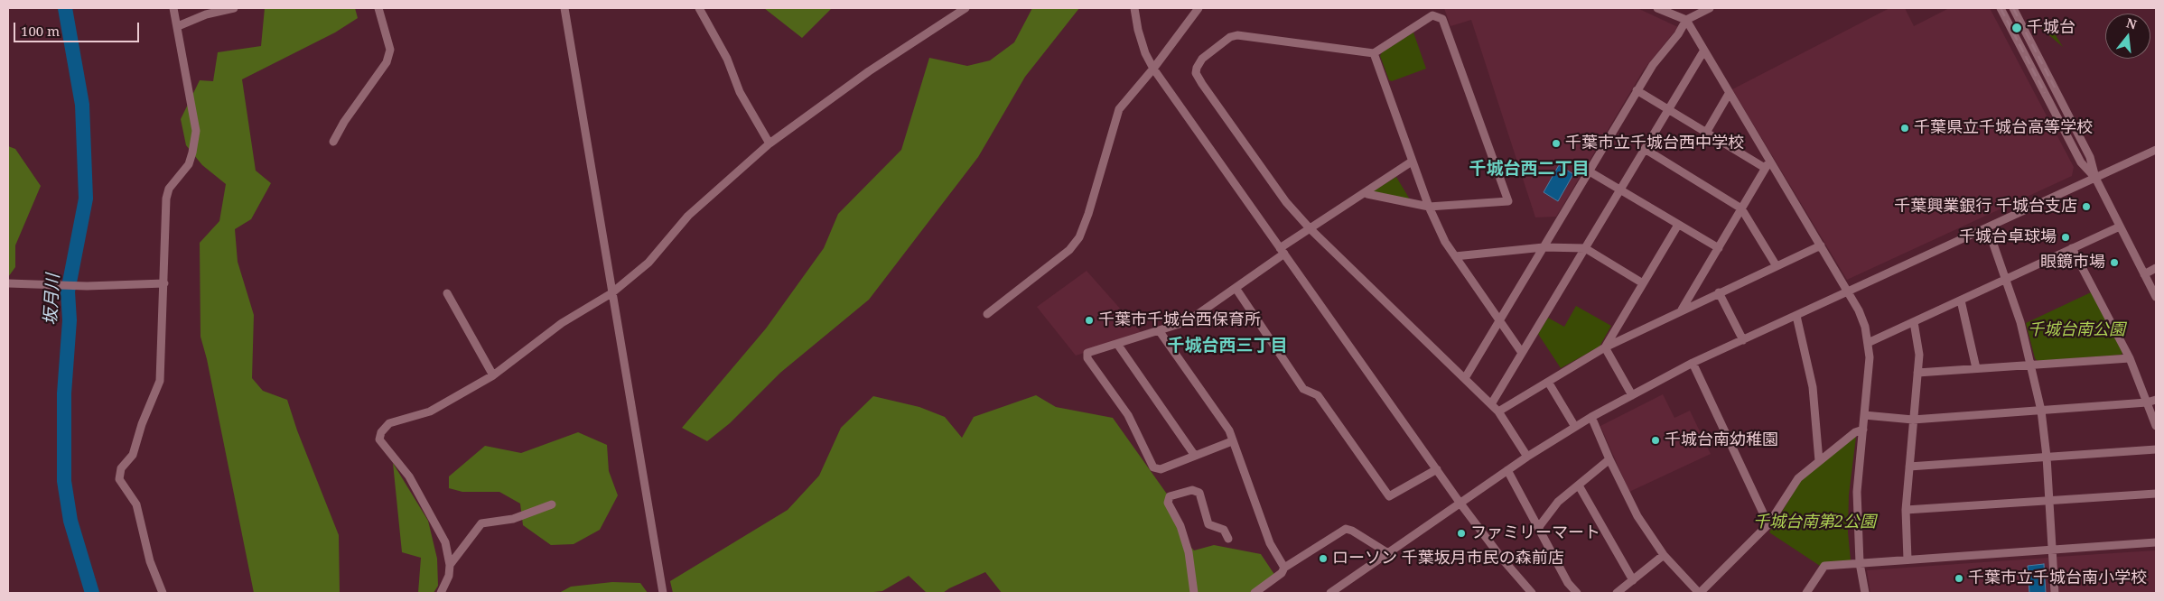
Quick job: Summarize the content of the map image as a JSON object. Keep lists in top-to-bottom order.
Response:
{
  "districts": ["千城台西二丁目", "千城台西三丁目"],
  "water": ["坂月川"],
  "parks": ["千城台南公園", "千城台南第2公園"],
  "places": [
    "千城台",
    "千葉県立千城台高等学校",
    "千葉市立千城台西中学校",
    "千葉興業銀行 千城台支店",
    "千城台卓球場",
    "眼鏡市場",
    "千葉市千城台西保育所",
    "千城台南幼稚園",
    "ファミリーマート",
    "ローソン 千葉坂月市民の森前店",
    "千葉市立千城台南小学校"
  ],
  "scale_bar": "100 m",
  "north": "top"
}
